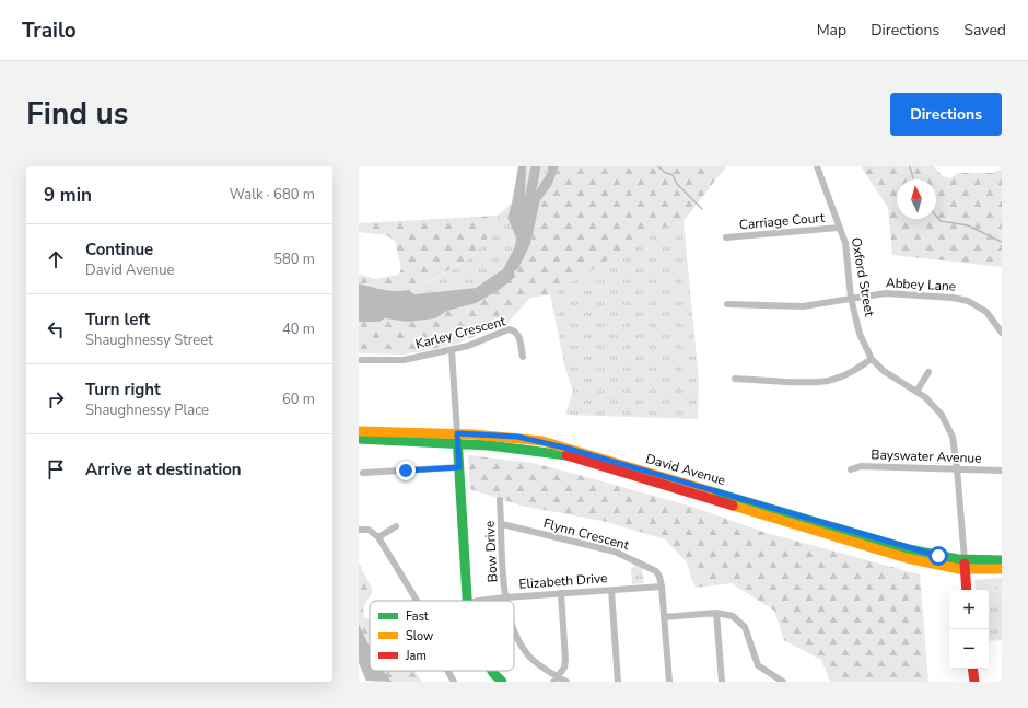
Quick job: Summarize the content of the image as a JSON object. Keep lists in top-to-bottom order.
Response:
{
  "streets": {
    "main road": ["Oxford Street", "David Avenue"],
    "street": [
      "Carriage Court",
      "Abbey Lane",
      "Karley Crescent",
      "Bayswater Avenue",
      "Flynn Crescent",
      "Bow Drive",
      "Elizabeth Drive"
    ]
  },
  "crossings": [
    ["Carriage Court", "Oxford Street"],
    ["Oxford Street", "Abbey Lane"],
    ["Oxford Street", "Bayswater Avenue"],
    ["Oxford Street", "David Avenue"],
    ["Flynn Crescent", "Bow Drive"],
    ["Flynn Crescent", "Elizabeth Drive"],
    ["Bow Drive", "Elizabeth Drive"]
  ],
  "legend": ["Fast", "Slow", "Jam"],
  "north": "top",
  "page": {
    "header": "Trailo",
    "nav": ["Map", "Directions", "Saved"],
    "title": "Find us",
    "buttons": "Directions",
    "heading": ["9 min", "Walk · 680 m"],
    "list": [
      ["Continue", "David Avenue", "580 m"],
      ["Turn left", "Shaughnessy Street", "40 m"],
      ["Turn right", "Shaughnessy Place", "60 m"],
      "Arrive at destination"
    ],
    "map_buttons": ["+", "−"]
  }
}
